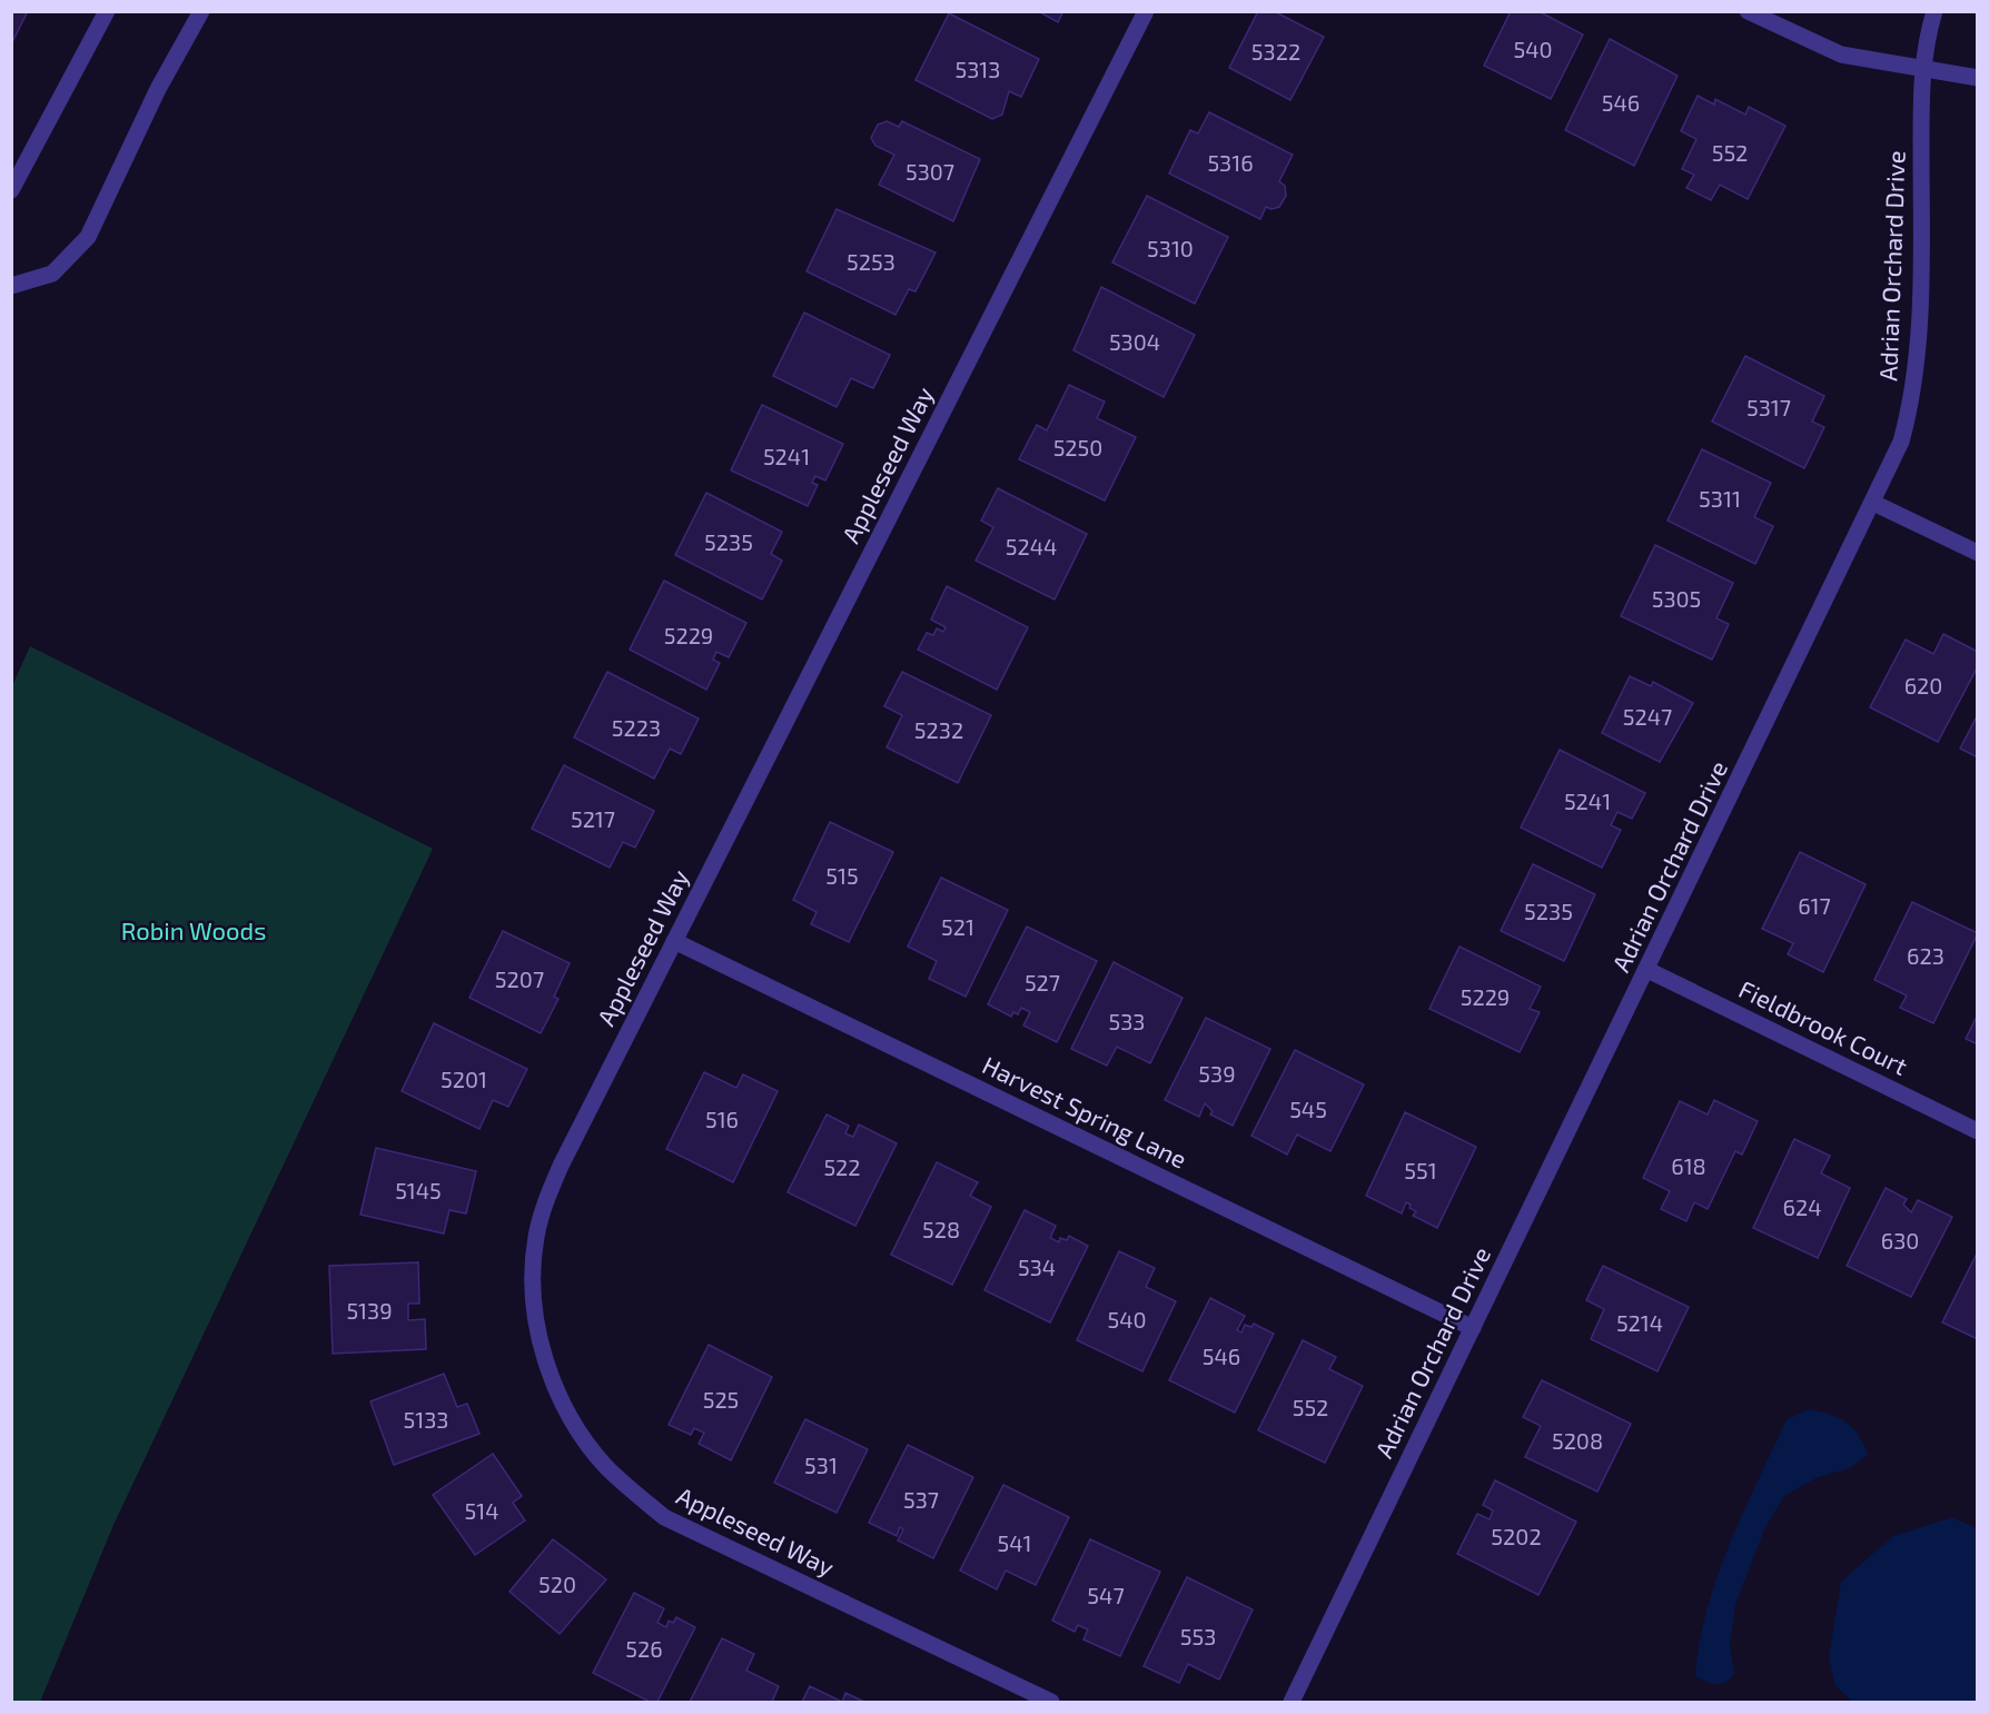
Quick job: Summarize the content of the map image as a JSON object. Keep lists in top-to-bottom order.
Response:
{
  "streets": {
    "street": [
      "Adrian Orchard Drive",
      "Appleseed Way",
      "Fieldbrook Court",
      "Harvest Spring Lane"
    ]
  },
  "crossings": [
    ["Adrian Orchard Drive", "Fieldbrook Court"],
    ["Adrian Orchard Drive", "Harvest Spring Lane"],
    ["Appleseed Way", "Harvest Spring Lane"]
  ],
  "parks": ["Robin Woods"],
  "house_numbers": [
    "540",
    "5322",
    "5313",
    "546",
    "552",
    "5316",
    "5307",
    "5310",
    "5253",
    "5304",
    "5317",
    "5250",
    "5241",
    "5311",
    "5235",
    "5244",
    "5305",
    "5229",
    "620",
    "5247",
    "5223",
    "5232",
    "5241",
    "5217",
    "515",
    "617",
    "5235",
    "521",
    "623",
    "5207",
    "527",
    "5229",
    "533",
    "539",
    "5201",
    "545",
    "516",
    "618",
    "522",
    "551",
    "5145",
    "624",
    "528",
    "630",
    "534",
    "5139",
    "540",
    "5214",
    "546",
    "525",
    "552",
    "5133",
    "5208",
    "531",
    "537",
    "514",
    "5202",
    "541",
    "520",
    "547",
    "553",
    "526"
  ]
}
